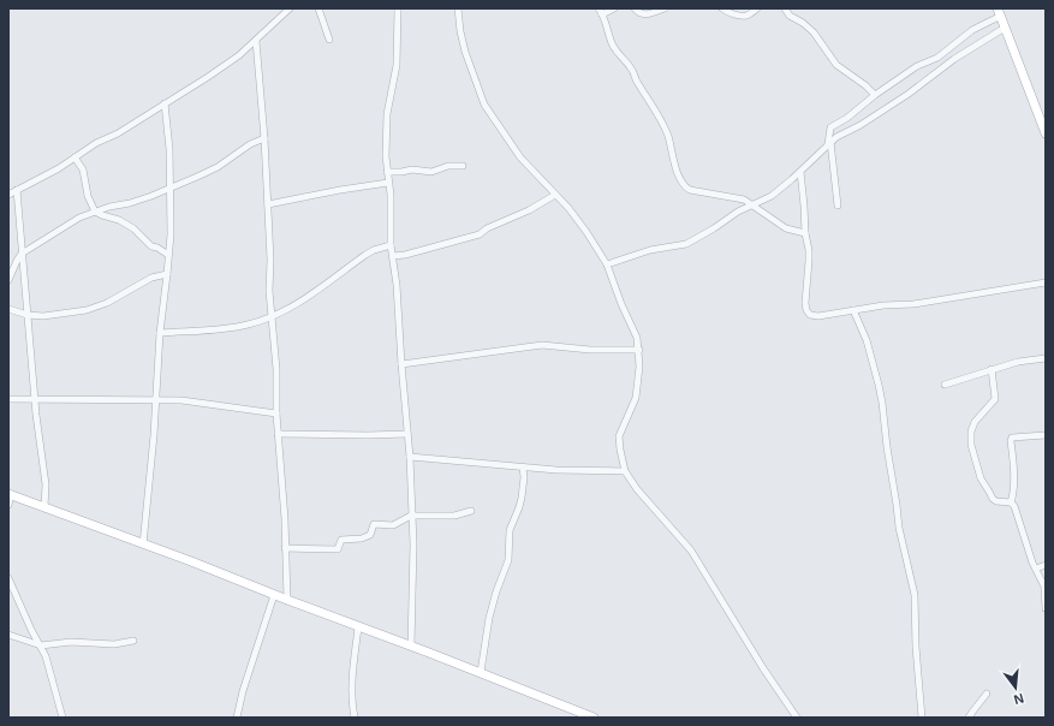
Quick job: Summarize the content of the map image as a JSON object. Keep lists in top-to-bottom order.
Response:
{
  "north": "bottom"
}
